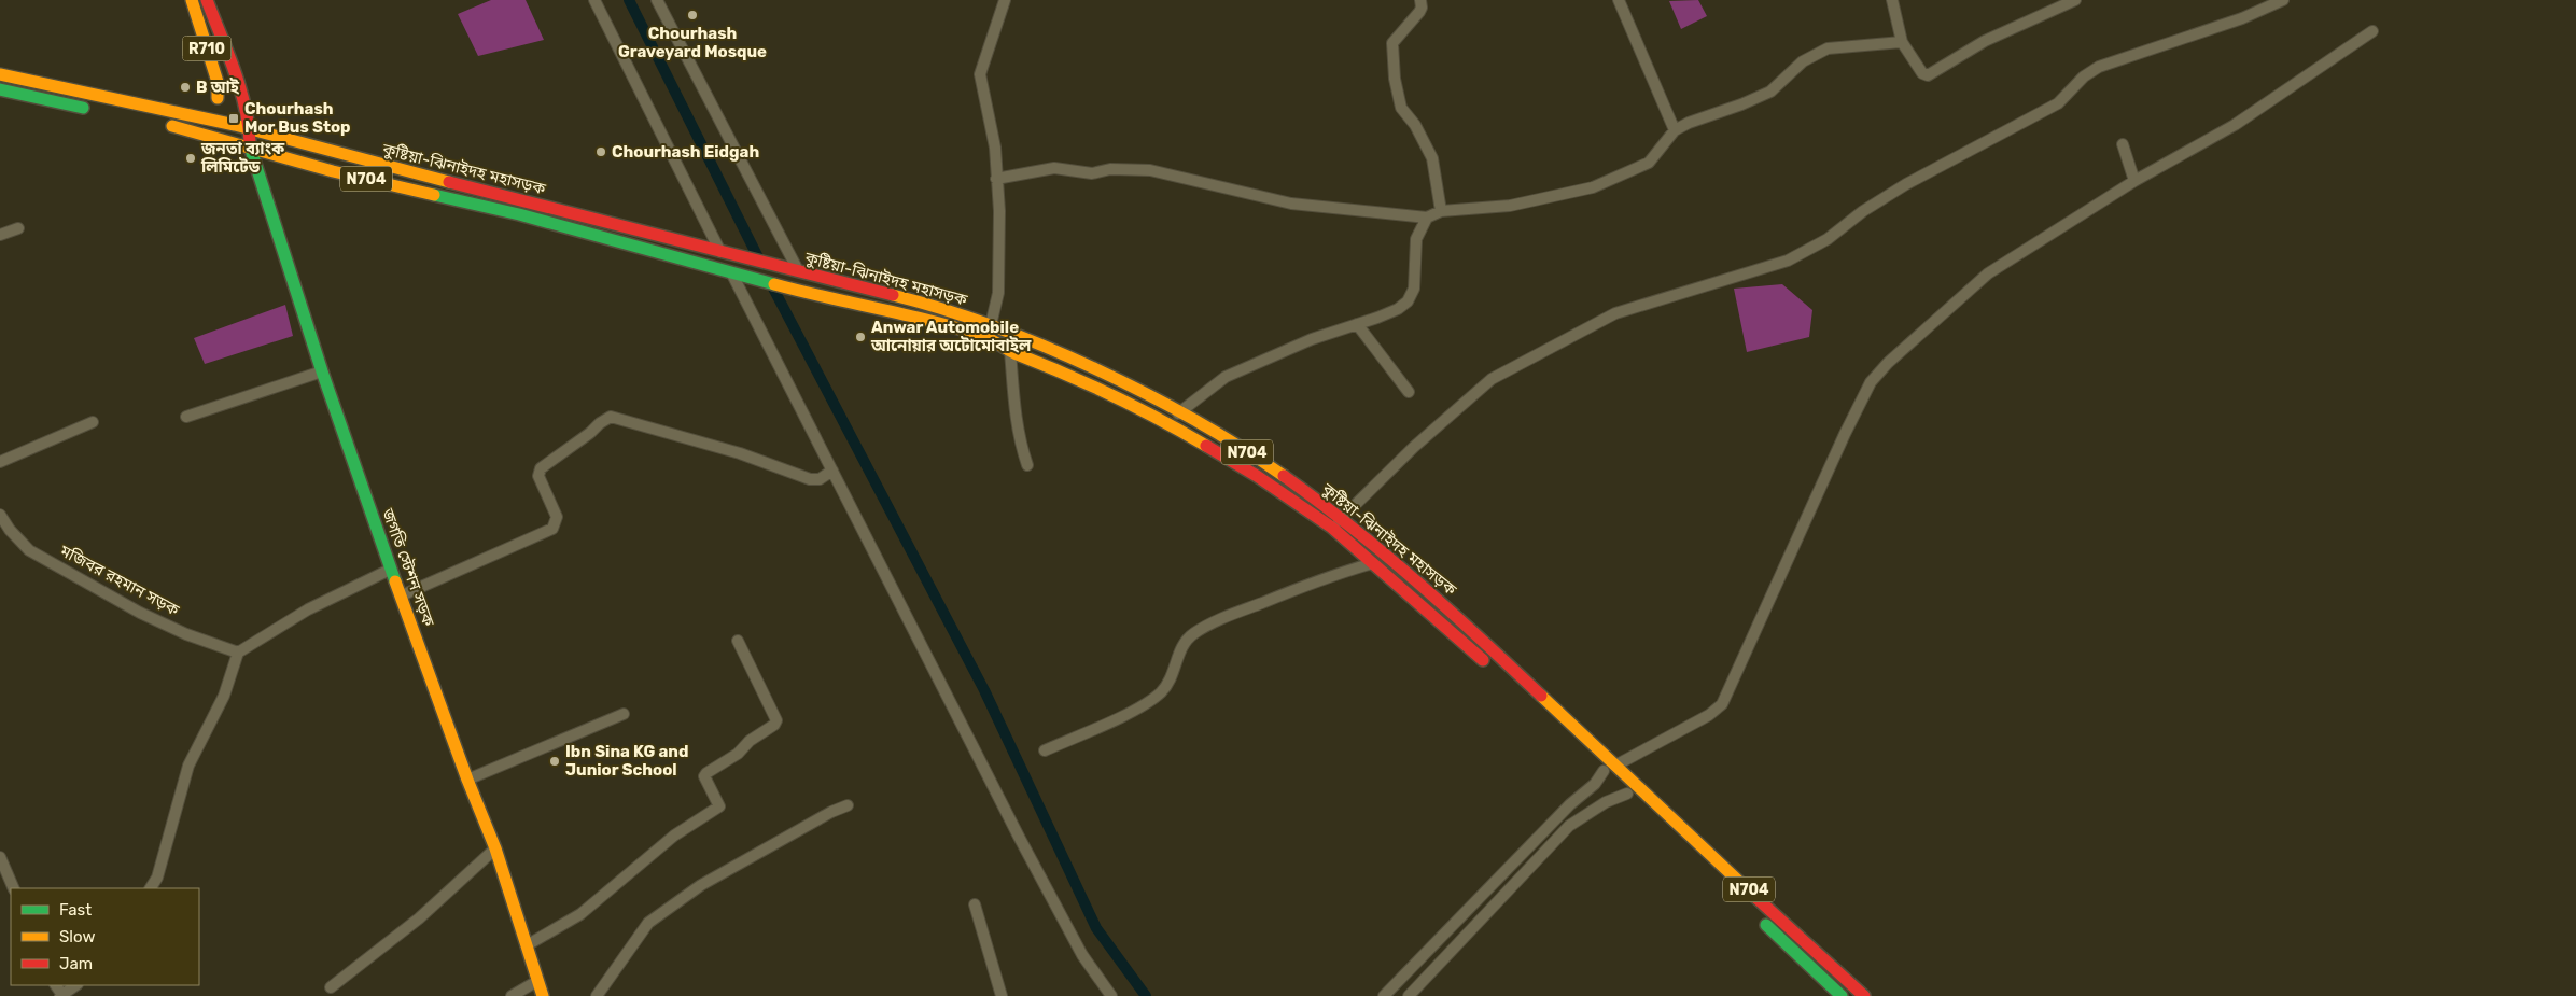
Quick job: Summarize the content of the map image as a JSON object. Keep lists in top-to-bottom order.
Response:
{
  "streets": {
    "main road": [
      "R710",
      "কুষ্টিয়া-ঝিনাইদহ মহাসড়ক",
      "N704",
      "জগতি স্টেশন সড়ক"
    ],
    "street": ["মজিবর রহমান সড়ক"]
  },
  "crossings": [
    ["R710", "কুষ্টিয়া-ঝিনাইদহ মহাসড়ক"],
    ["R710", "জগতি স্টেশন সড়ক"],
    ["কুষ্টিয়া-ঝিনাইদহ মহাসড়ক", "N704"],
    ["কুষ্টিয়া-ঝিনাইদহ মহাসড়ক", "জগতি স্টেশন সড়ক"]
  ],
  "places": {
    "other": [
      "Chourhash Graveyard Mosque",
      "B আই",
      "Chourhash Eidgah",
      "জনতা ব্যাংক লিমিটেড",
      "Anwar Automobile আনোয়ার অটোমোবাইল",
      "Ibn Sina KG and Junior School"
    ],
    "transit": ["Chourhash Mor Bus Stop"]
  },
  "legend": ["Fast", "Slow", "Jam"]
}
